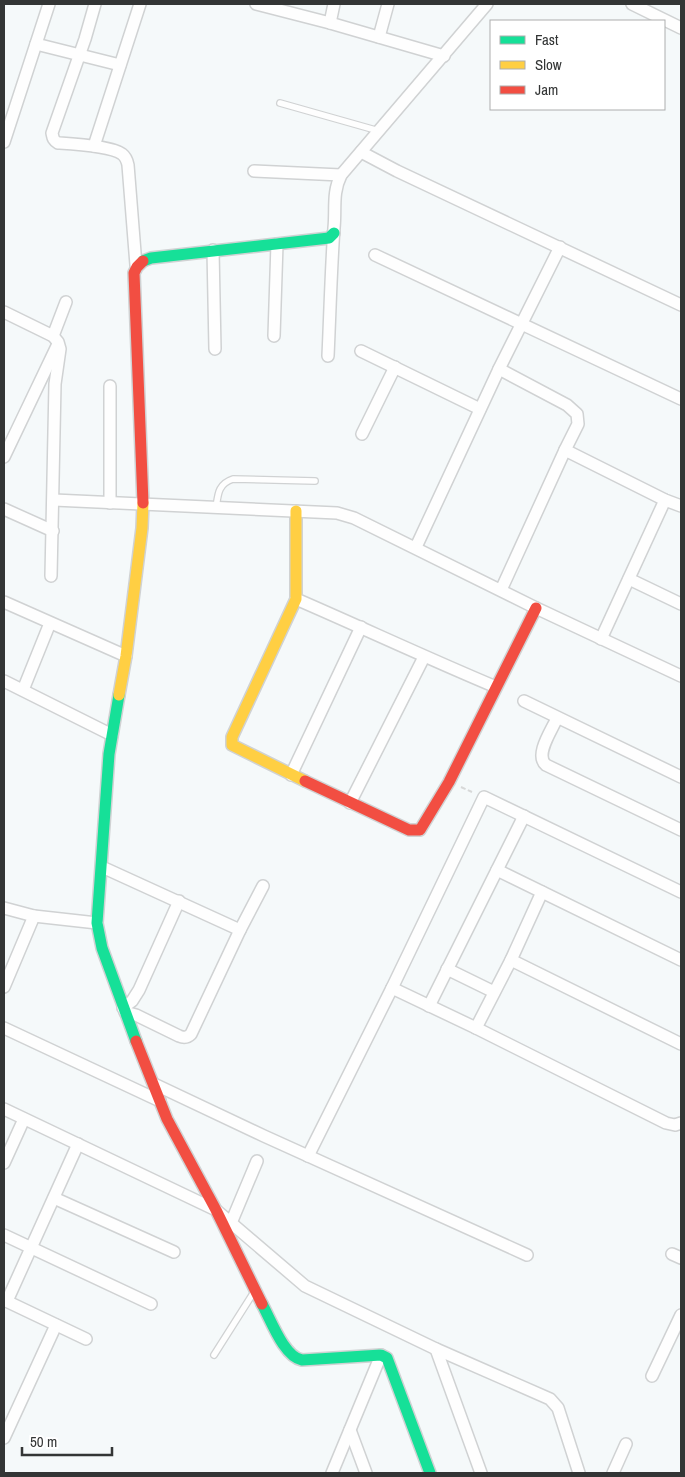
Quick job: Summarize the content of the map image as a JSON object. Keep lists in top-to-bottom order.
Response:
{
  "legend": ["Fast", "Slow", "Jam"],
  "scale_bar": "50 m"
}
